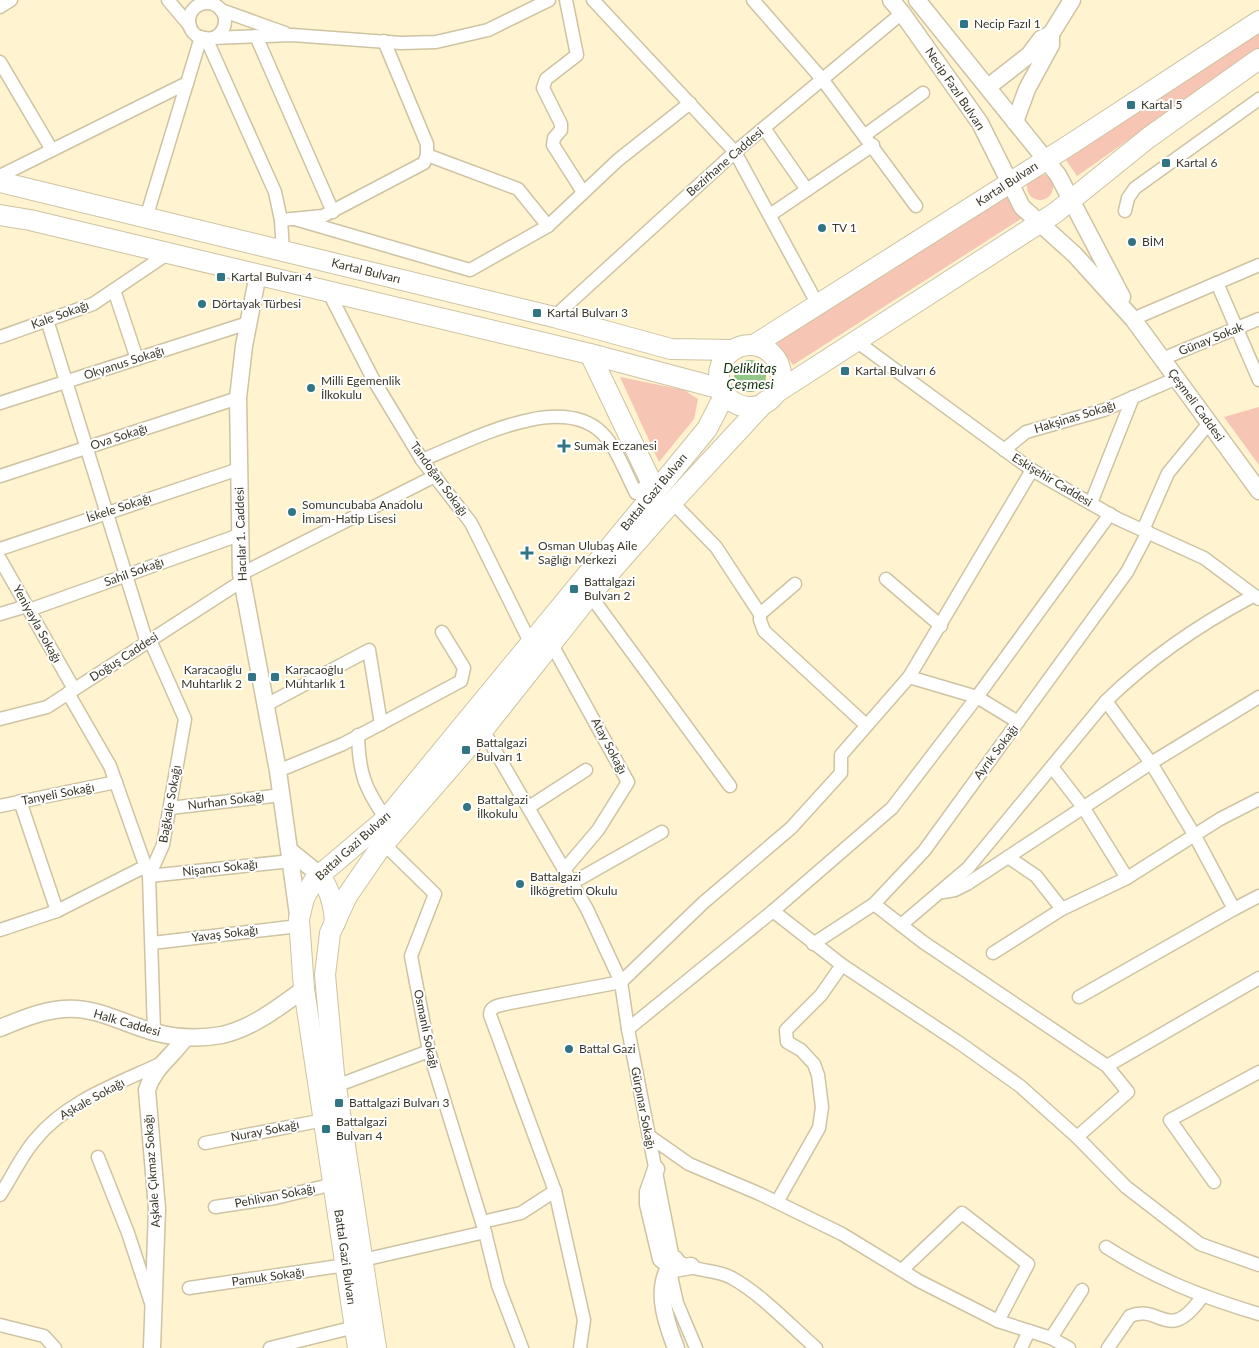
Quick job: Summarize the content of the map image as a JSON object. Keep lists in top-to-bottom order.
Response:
{
  "streets": {
    "main road": ["Kartal Bulvarı", "Battal Gazi Bulvarı"],
    "street": [
      "Necip Fazıl Bulvarı",
      "Bezirhane Caddesi",
      "Kale Sokağı",
      "Günay Sokak",
      "Okyanus Sokağı",
      "Çeşmeli Caddesi",
      "Hakşinas Sokağı",
      "Ova Sokağı",
      "Tandoğan Sokağı",
      "Eskişehir Caddesi",
      "İskele Sokağı",
      "Hacılar 1. Caddesi",
      "Sahil Sokağı",
      "Yeniyayla Sokağı",
      "Doğuş Caddesi",
      "Atay Sokağı",
      "Ayrık Sokağı",
      "Tanyeli Sokağı",
      "Nurhan Sokağı",
      "Bağkale Sokağı",
      "Nişancı Sokağı",
      "Yavaş Sokağı",
      "Halk Caddesi",
      "Osmanlı Sokağı",
      "Aşkale Sokağı",
      "Gürpınar Sokağı",
      "Nuray Sokağı",
      "Aşkale Çıkmaz Sokağı",
      "Pehlivan Sokağı",
      "Pamuk Sokağı"
    ]
  },
  "crossings": [
    ["Necip Fazıl Bulvarı", "Bezirhane Caddesi"],
    ["Necip Fazıl Bulvarı", "Kartal Bulvarı"],
    ["Necip Fazıl Bulvarı", "Çeşmeli Caddesi"],
    ["Bezirhane Caddesi", "Kartal Bulvarı"],
    ["Kartal Bulvarı", "Battal Gazi Bulvarı"],
    ["Kale Sokağı", "Bağkale Sokağı"],
    ["Günay Sokak", "Çeşmeli Caddesi"],
    ["Okyanus Sokağı", "Hacılar 1. Caddesi"],
    ["Okyanus Sokağı", "Bağkale Sokağı"],
    ["Çeşmeli Caddesi", "Hakşinas Sokağı"],
    ["Çeşmeli Caddesi", "Ayrık Sokağı"],
    ["Hakşinas Sokağı", "Eskişehir Caddesi"],
    ["Ova Sokağı", "Hacılar 1. Caddesi"],
    ["Ova Sokağı", "Bağkale Sokağı"],
    ["Tandoğan Sokağı", "Battal Gazi Bulvarı"],
    ["Tandoğan Sokağı", "Doğuş Caddesi"],
    ["Eskişehir Caddesi", "Ayrık Sokağı"],
    ["Battal Gazi Bulvarı", "Hacılar 1. Caddesi"],
    ["Battal Gazi Bulvarı", "Atay Sokağı"],
    ["Battal Gazi Bulvarı", "Yavaş Sokağı"],
    ["Battal Gazi Bulvarı", "Halk Caddesi"],
    ["Battal Gazi Bulvarı", "Osmanlı Sokağı"],
    ["Battal Gazi Bulvarı", "Gürpınar Sokağı"],
    ["Battal Gazi Bulvarı", "Nuray Sokağı"],
    ["Battal Gazi Bulvarı", "Pehlivan Sokağı"],
    ["Battal Gazi Bulvarı", "Pamuk Sokağı"],
    ["İskele Sokağı", "Hacılar 1. Caddesi"],
    ["İskele Sokağı", "Bağkale Sokağı"],
    ["Hacılar 1. Caddesi", "Sahil Sokağı"],
    ["Hacılar 1. Caddesi", "Doğuş Caddesi"],
    ["Hacılar 1. Caddesi", "Nurhan Sokağı"],
    ["Hacılar 1. Caddesi", "Nişancı Sokağı"],
    ["Hacılar 1. Caddesi", "Yavaş Sokağı"],
    ["Sahil Sokağı", "Yeniyayla Sokağı"],
    ["Sahil Sokağı", "Bağkale Sokağı"],
    ["Yeniyayla Sokağı", "Doğuş Caddesi"],
    ["Yeniyayla Sokağı", "Tanyeli Sokağı"],
    ["Yeniyayla Sokağı", "Bağkale Sokağı"],
    ["Yeniyayla Sokağı", "Nişancı Sokağı"],
    ["Doğuş Caddesi", "Bağkale Sokağı"],
    ["Atay Sokağı", "Gürpınar Sokağı"],
    ["Nurhan Sokağı", "Bağkale Sokağı"],
    ["Bağkale Sokağı", "Nişancı Sokağı"],
    ["Bağkale Sokağı", "Yavaş Sokağı"],
    ["Bağkale Sokağı", "Halk Caddesi"],
    ["Halk Caddesi", "Aşkale Çıkmaz Sokağı"],
    ["Osmanlı Sokağı", "Pamuk Sokağı"],
    ["Aşkale Sokağı", "Aşkale Çıkmaz Sokağı"]
  ],
  "water": ["Deliklitaş Çeşmesi"],
  "places": {
    "transit": [
      "Necip Fazıl 1",
      "Kartal 5",
      "Kartal 6",
      "Kartal Bulvarı 4",
      "Kartal Bulvarı 3",
      "Kartal Bulvarı 6",
      "Battalgazi Bulvarı 2",
      "Karacaoğlu Muhtarlık 2",
      "Karacaoğlu Muhtarlık 1",
      "Battalgazi Bulvarı 1",
      "Battalgazi Bulvarı 3",
      "Battalgazi Bulvarı 4"
    ],
    "other": [
      "TV 1",
      "BİM",
      "Dörtayak Türbesi",
      "Milli Egemenlik İlkokulu",
      "Somuncubaba Anadolu İmam-Hatip Lisesi",
      "Battalgazi İlkokulu",
      "Battalgazi İlköğretim Okulu",
      "Battal Gazi"
    ],
    "health": ["Sumak Eczanesi", "Osman Ulubaş Aile Sağlığı Merkezi"]
  }
}
